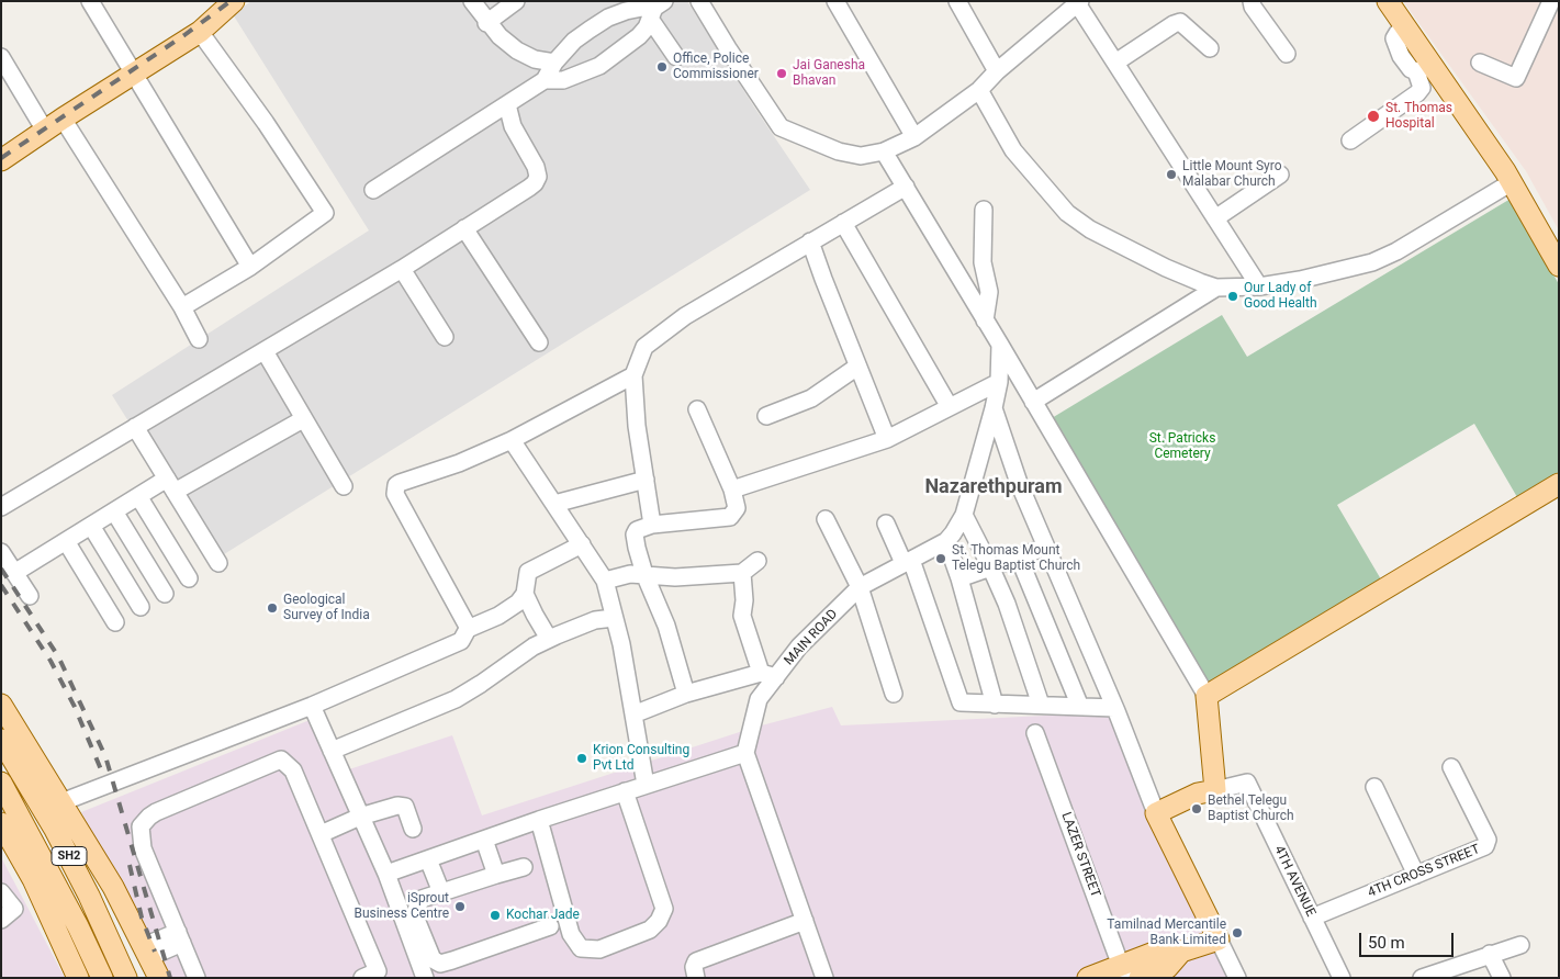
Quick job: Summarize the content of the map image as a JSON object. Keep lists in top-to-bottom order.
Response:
{
  "streets": {
    "main road": ["SH2"],
    "street": [
      "MAIN ROAD",
      "LAZER STREET",
      "4TH CROSS STREET",
      "4TH AVENUE"
    ]
  },
  "crossings": [
    ["4TH CROSS STREET", "4TH AVENUE"]
  ],
  "districts": ["Nazarethpuram"],
  "parks": ["St. Patricks Cemetery"],
  "places": [
    "Office, Police Commissioner",
    "Jai Ganesha Bhavan",
    "St. Thomas Hospital",
    "Little Mount Syro Malabar Church",
    "Our Lady of Good Health",
    "St. Thomas Mount Telegu Baptist Church",
    "Geological Survey of India",
    "Krion Consulting Pvt Ltd",
    "Bethel Telegu Baptist Church",
    "iSprout Business Centre",
    "Kochar Jade",
    "Tamilnad Mercantile Bank Limited"
  ],
  "scale_bar": "50 m"
}
